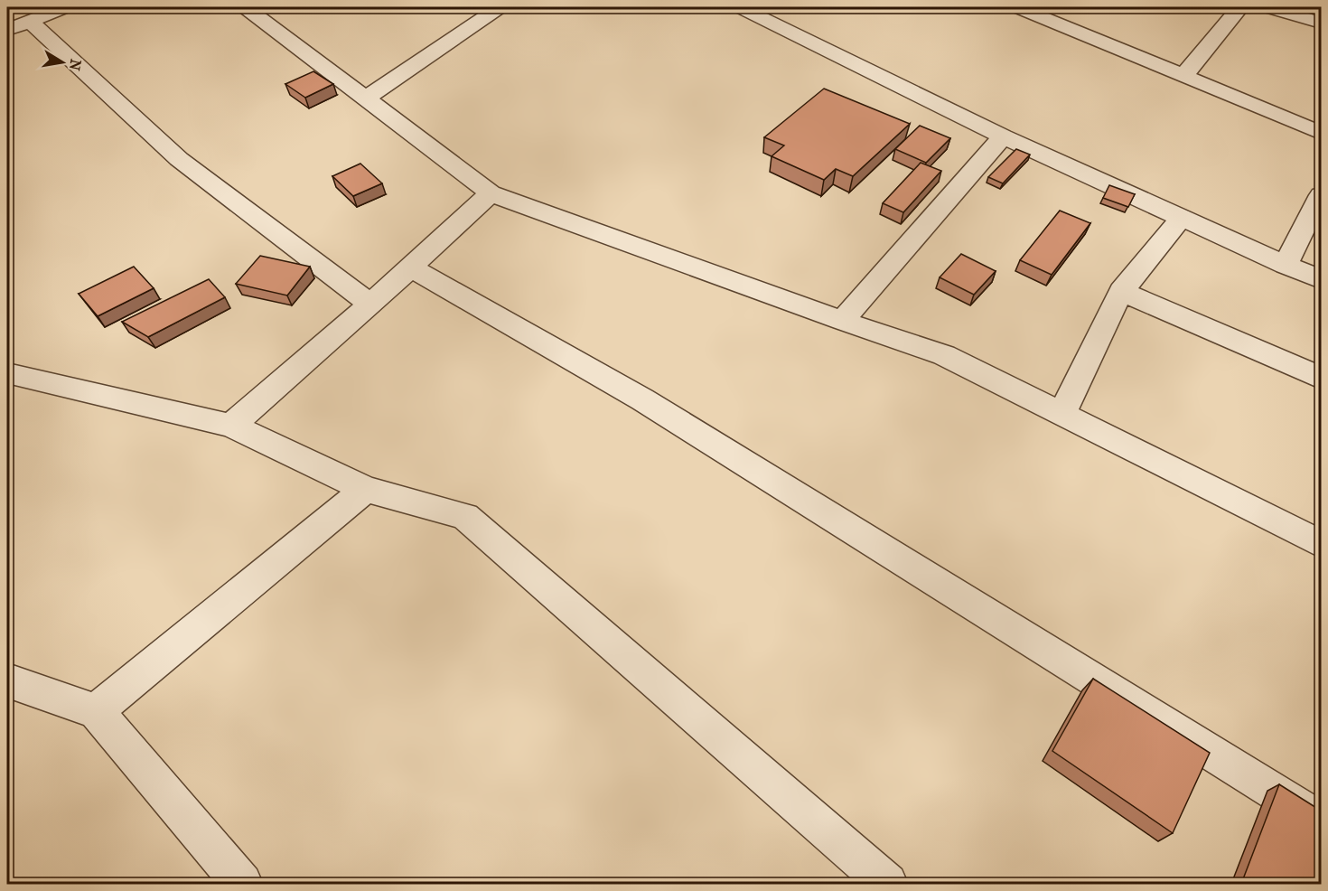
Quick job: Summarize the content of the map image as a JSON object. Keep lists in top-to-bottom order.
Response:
{
  "north": "right"
}
